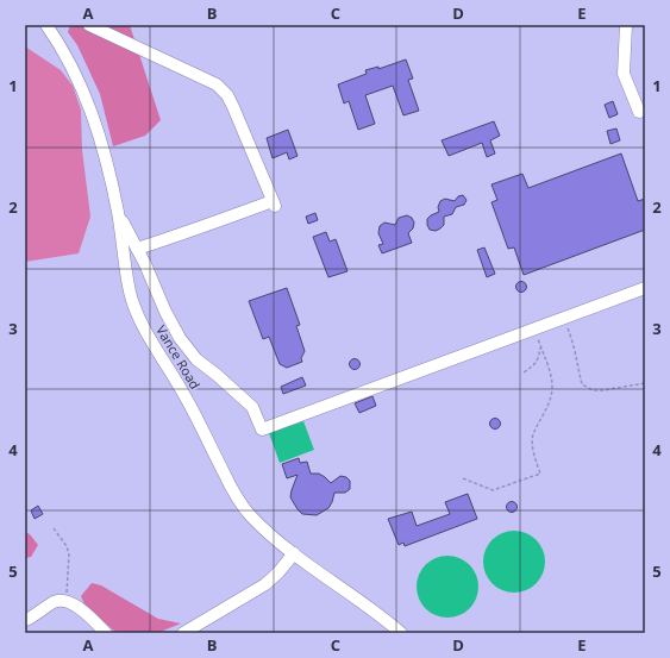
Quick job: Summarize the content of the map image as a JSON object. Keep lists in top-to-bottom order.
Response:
{
  "streets": {
    "street": ["Vance Road"]
  },
  "grid": {
    "columns": [
      "A",
      "B",
      "C",
      "D",
      "E"
    ],
    "rows": [
      "1",
      "2",
      "3",
      "4",
      "5"
    ]
  }
}
